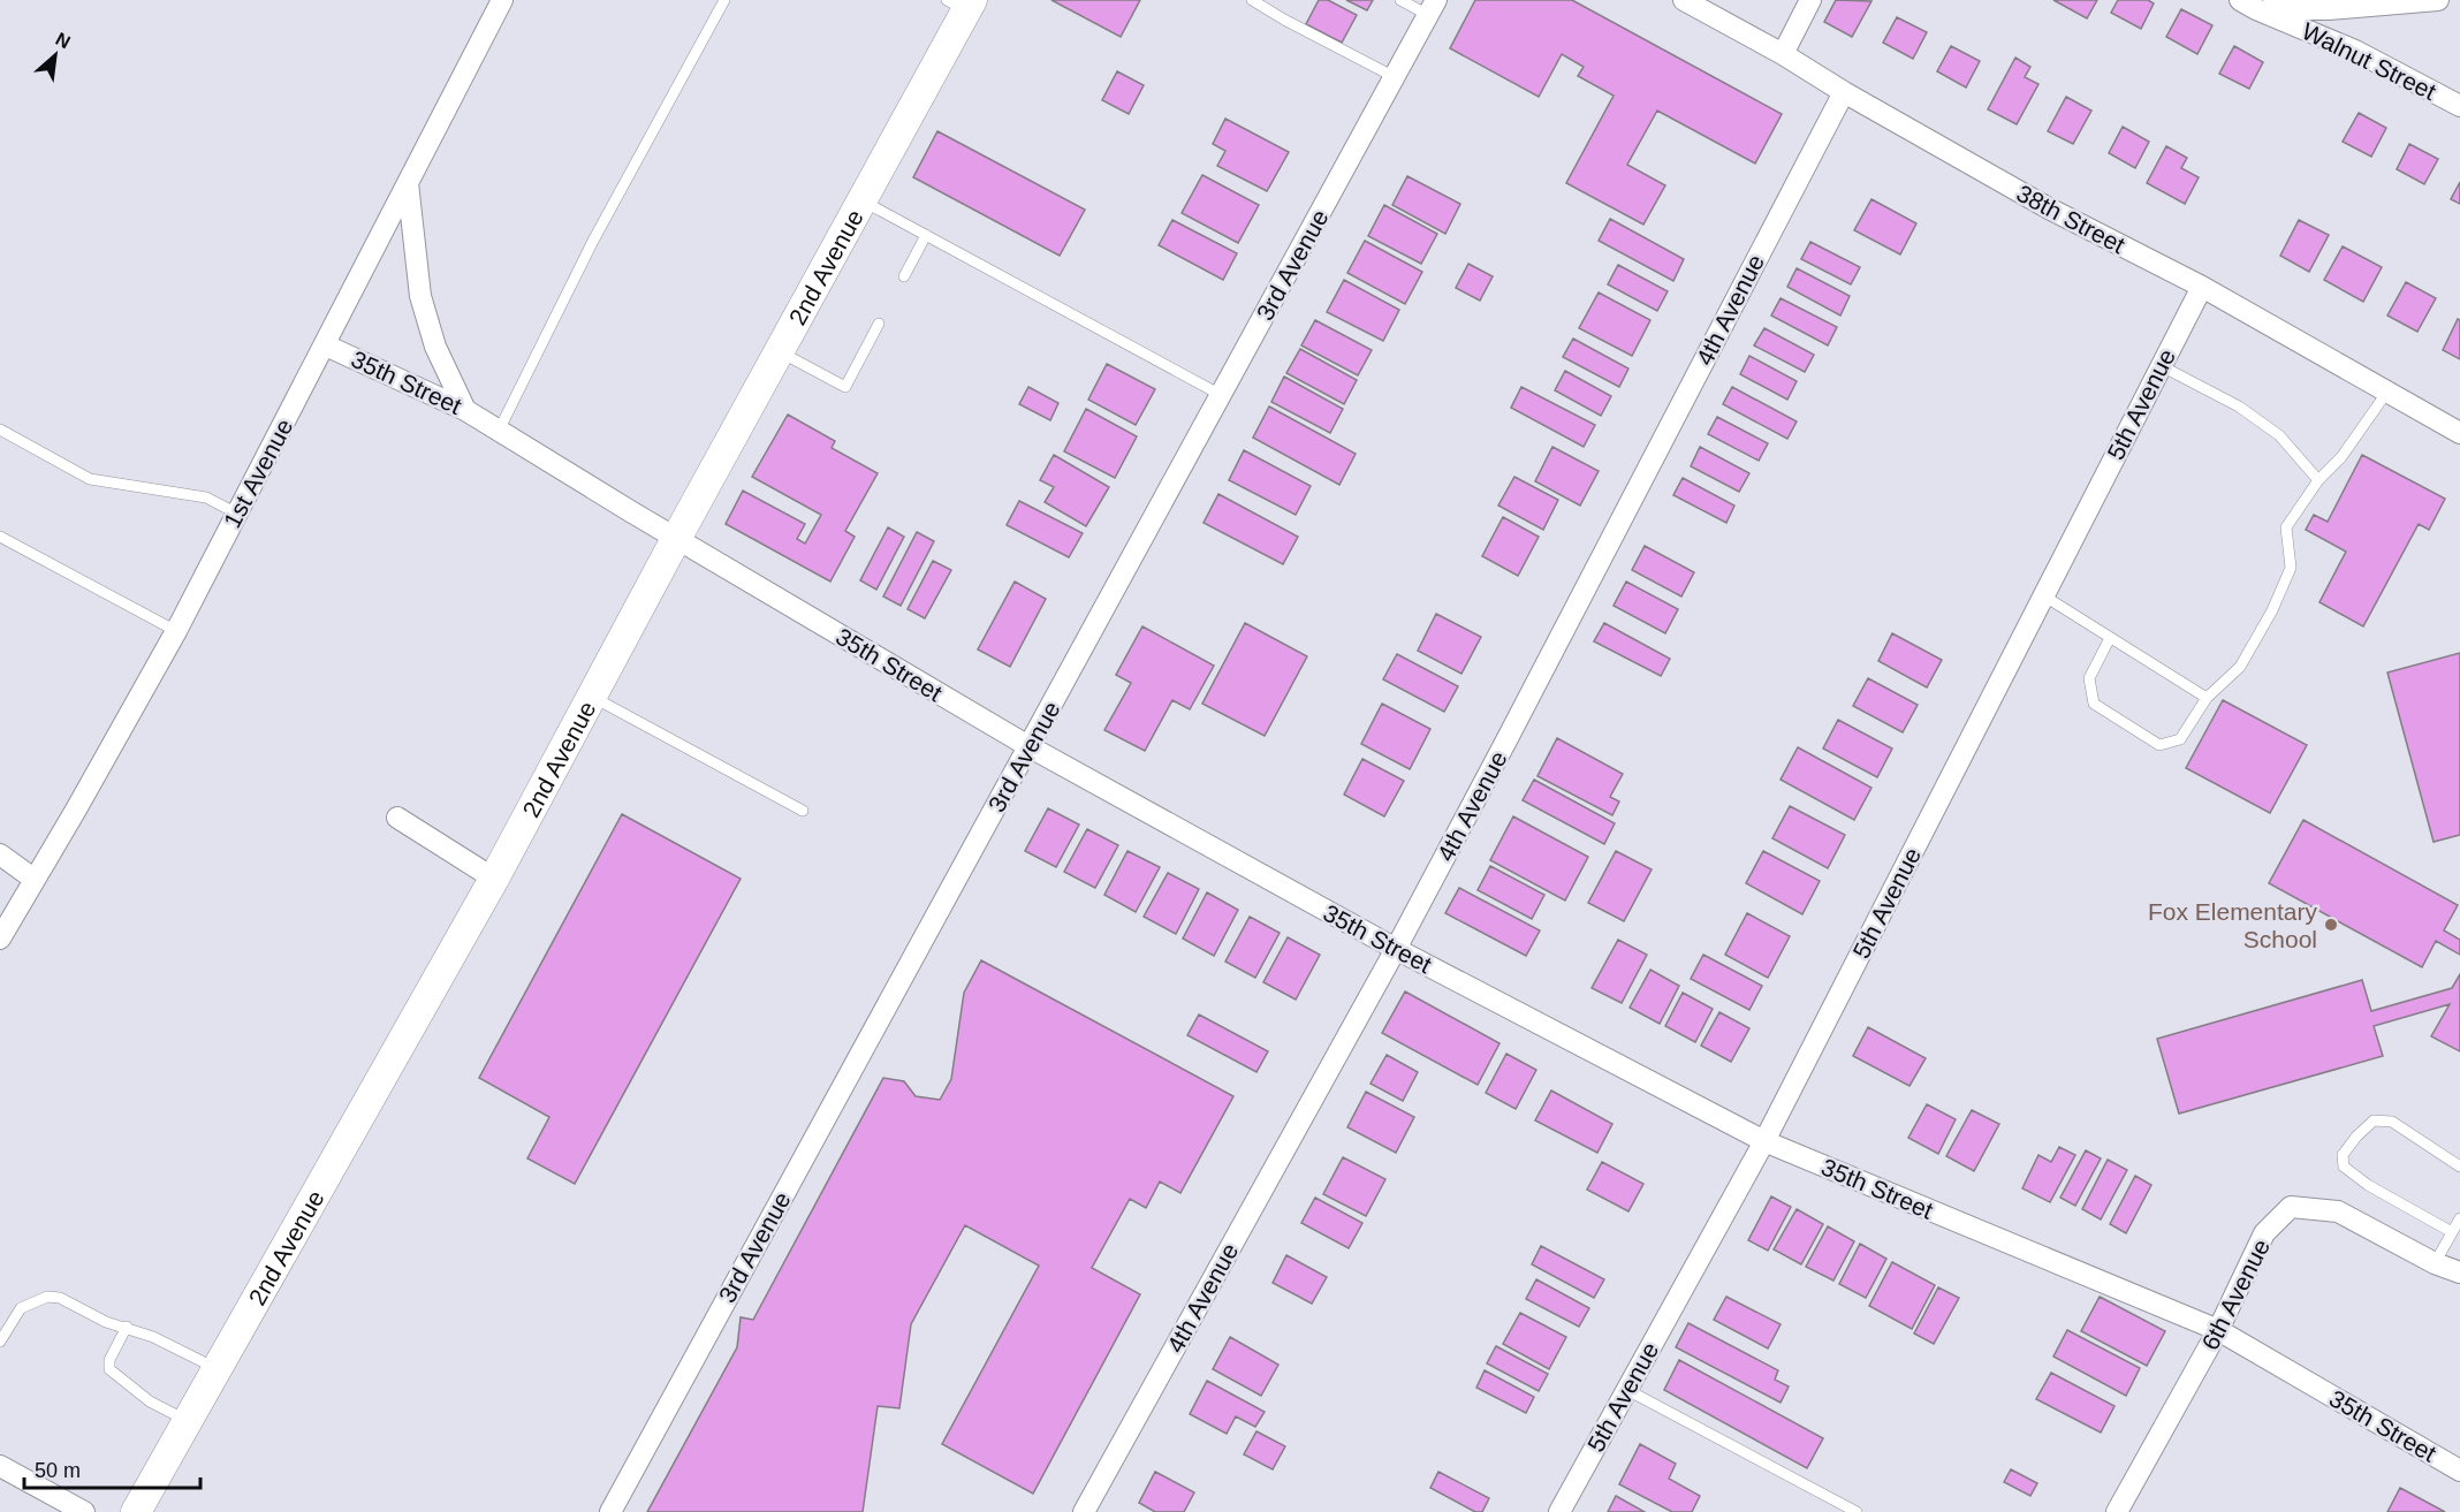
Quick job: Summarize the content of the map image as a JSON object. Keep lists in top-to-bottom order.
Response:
{
  "streets": {
    "main road": ["2nd Avenue"],
    "street": [
      "Walnut Street",
      "38th Street",
      "3rd Avenue",
      "4th Avenue",
      "35th Street",
      "5th Avenue",
      "1st Avenue",
      "6th Avenue"
    ]
  },
  "crossings": [
    ["38th Street", "4th Avenue"],
    ["38th Street", "5th Avenue"],
    ["3rd Avenue", "35th Street"],
    ["2nd Avenue", "35th Street"],
    ["4th Avenue", "35th Street"],
    ["35th Street", "5th Avenue"],
    ["35th Street", "1st Avenue"],
    ["35th Street", "6th Avenue"]
  ],
  "places": ["Fox Elementary School"],
  "scale_bar": "50 m",
  "north": "top right"
}
